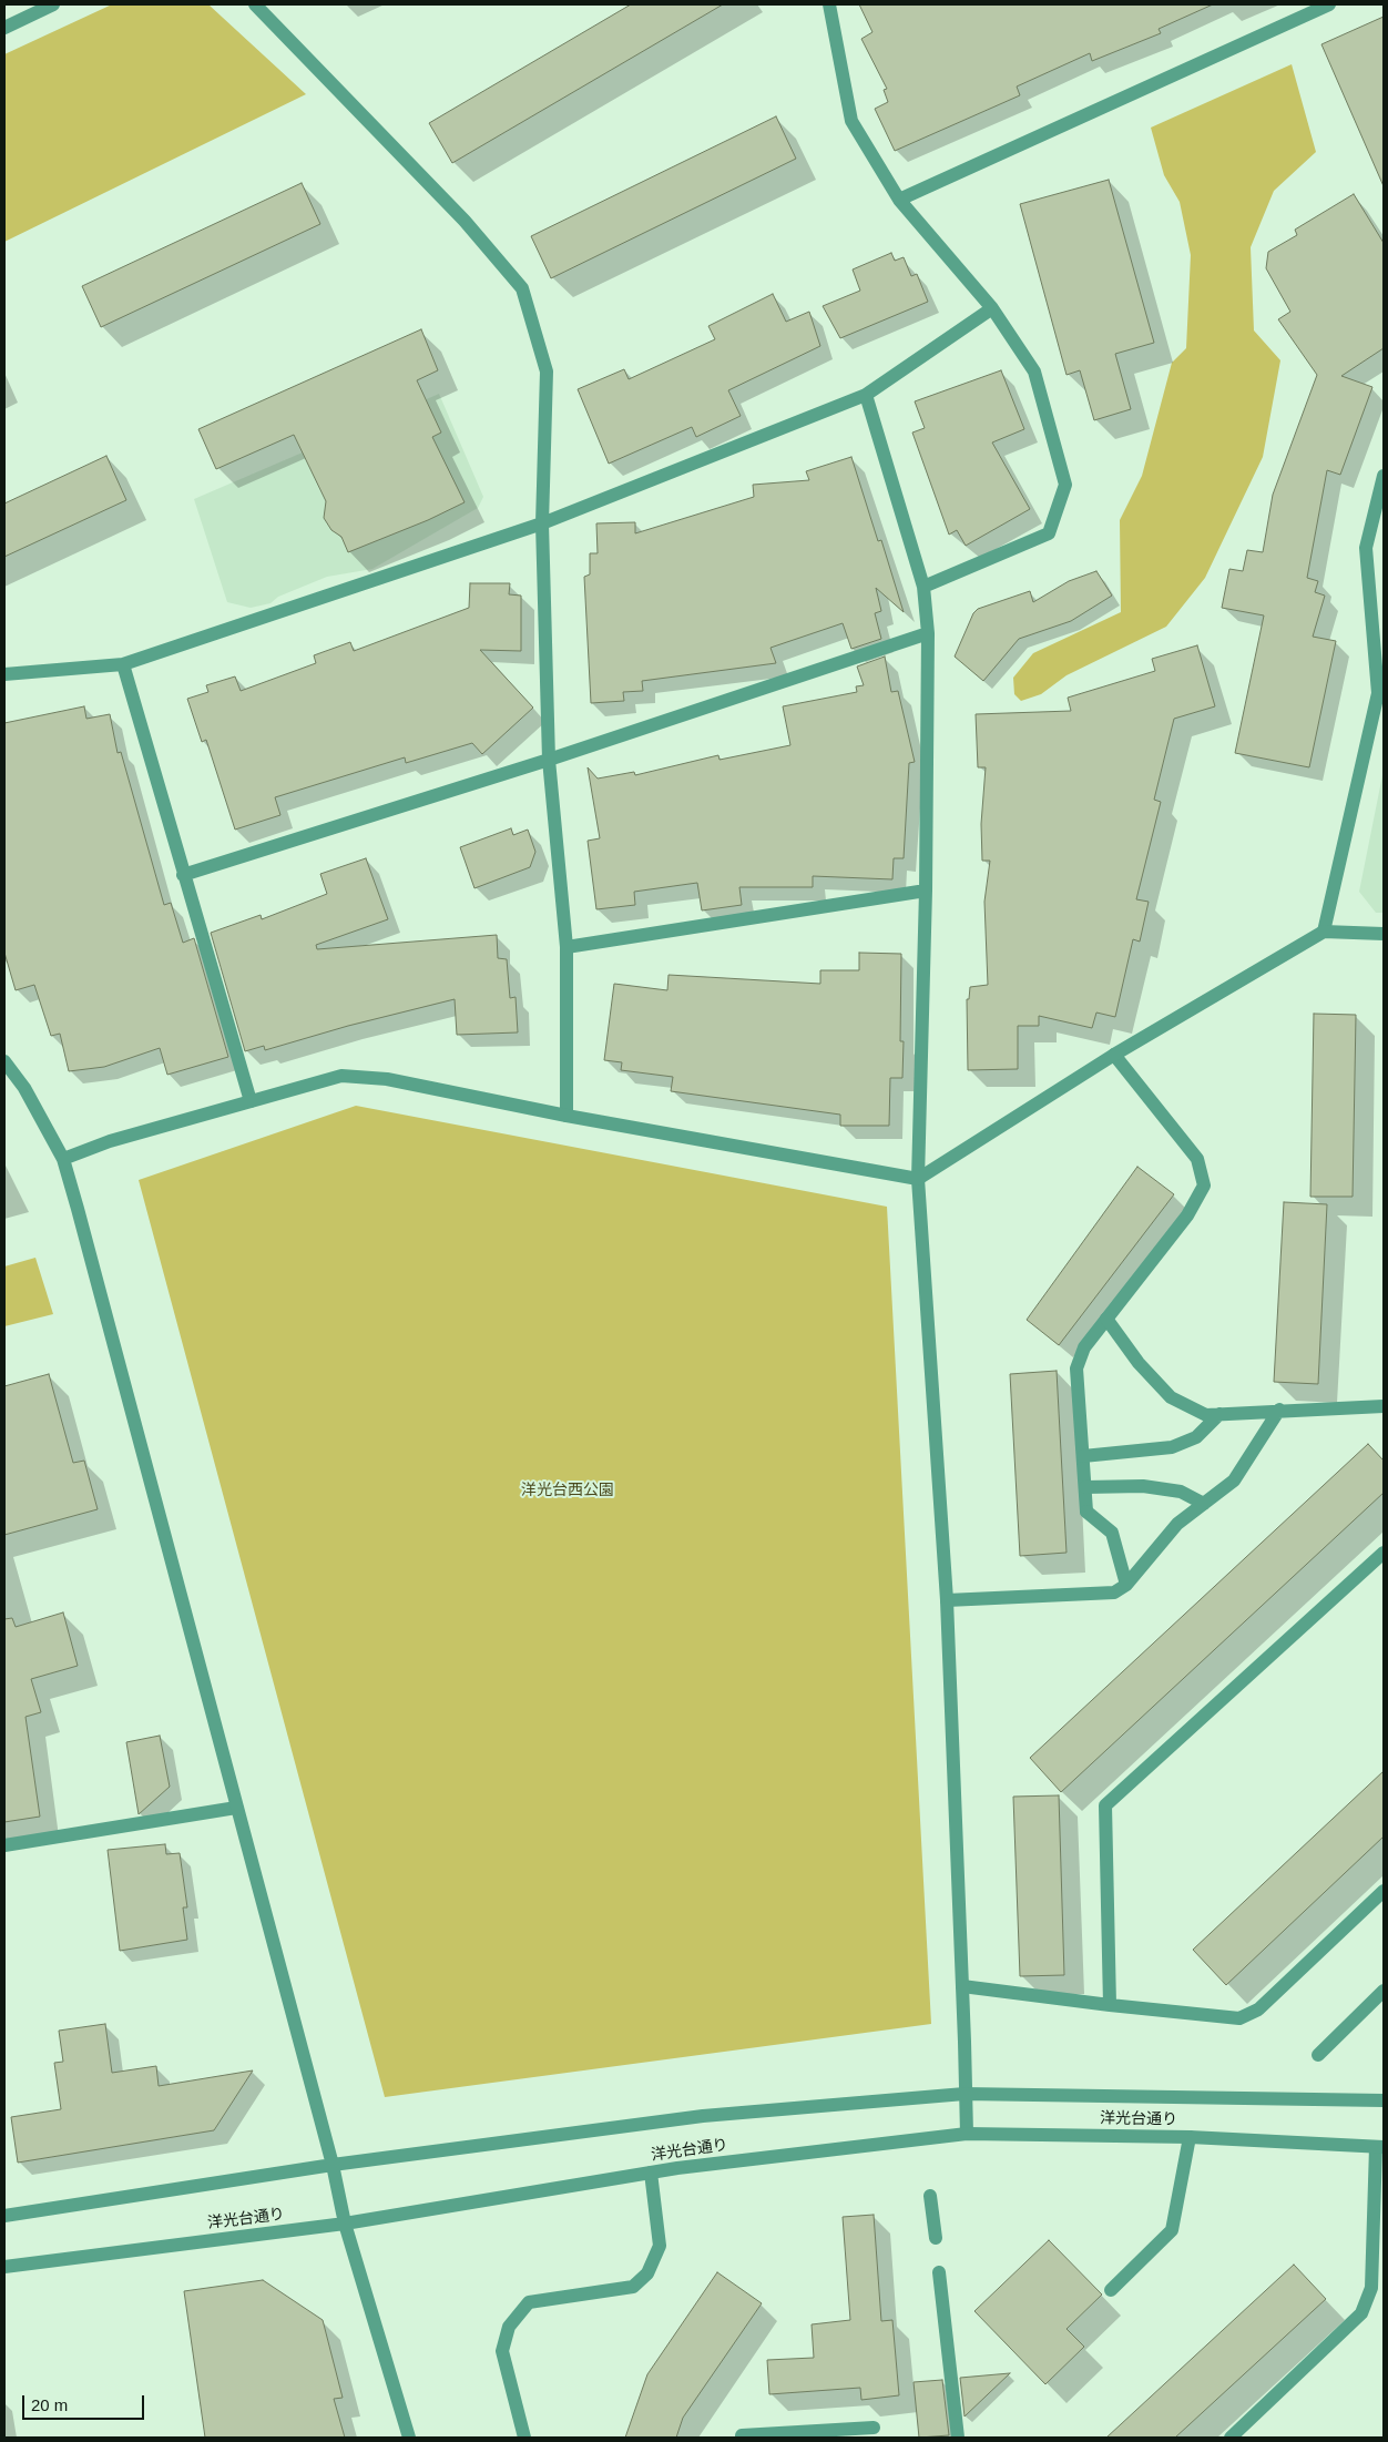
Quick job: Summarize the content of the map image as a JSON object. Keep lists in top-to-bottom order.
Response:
{
  "streets": {
    "street": ["洋光台通り"]
  },
  "parks": ["洋光台西公園"],
  "scale_bar": "20 m"
}
